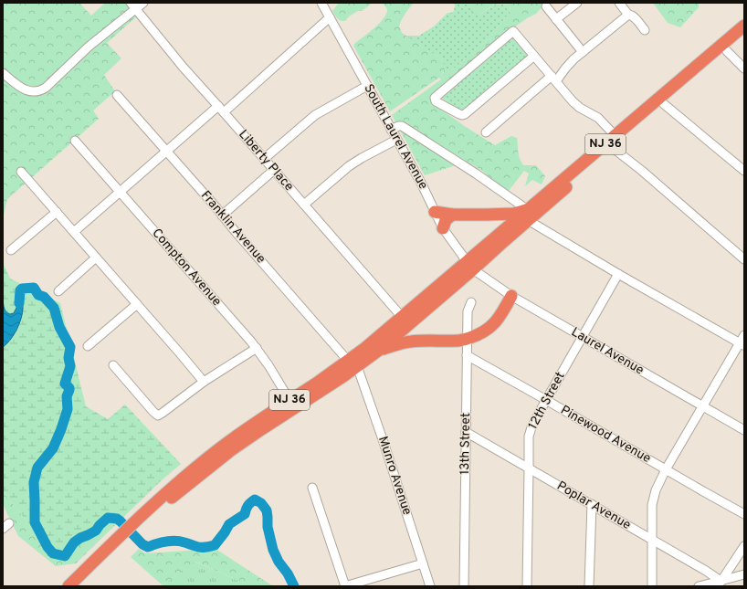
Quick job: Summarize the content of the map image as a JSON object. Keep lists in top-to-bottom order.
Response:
{
  "streets": {
    "highway": ["NJ 36"],
    "street": [
      "South Laurel Avenue",
      "Liberty Place",
      "Franklin Avenue",
      "Compton Avenue",
      "Laurel Avenue",
      "12th Street",
      "Pinewood Avenue",
      "13th Street",
      "Munro Avenue",
      "Poplar Avenue"
    ]
  },
  "crossings": [
    ["South Laurel Avenue", "NJ 36"],
    ["South Laurel Avenue", "Laurel Avenue"],
    ["NJ 36", "Liberty Place"],
    ["NJ 36", "Franklin Avenue"],
    ["NJ 36", "Compton Avenue"],
    ["NJ 36", "Laurel Avenue"],
    ["NJ 36", "Munro Avenue"],
    ["Franklin Avenue", "Munro Avenue"],
    ["Laurel Avenue", "12th Street"],
    ["12th Street", "Pinewood Avenue"],
    ["12th Street", "Poplar Avenue"],
    ["Pinewood Avenue", "13th Street"],
    ["13th Street", "Poplar Avenue"]
  ]
}
